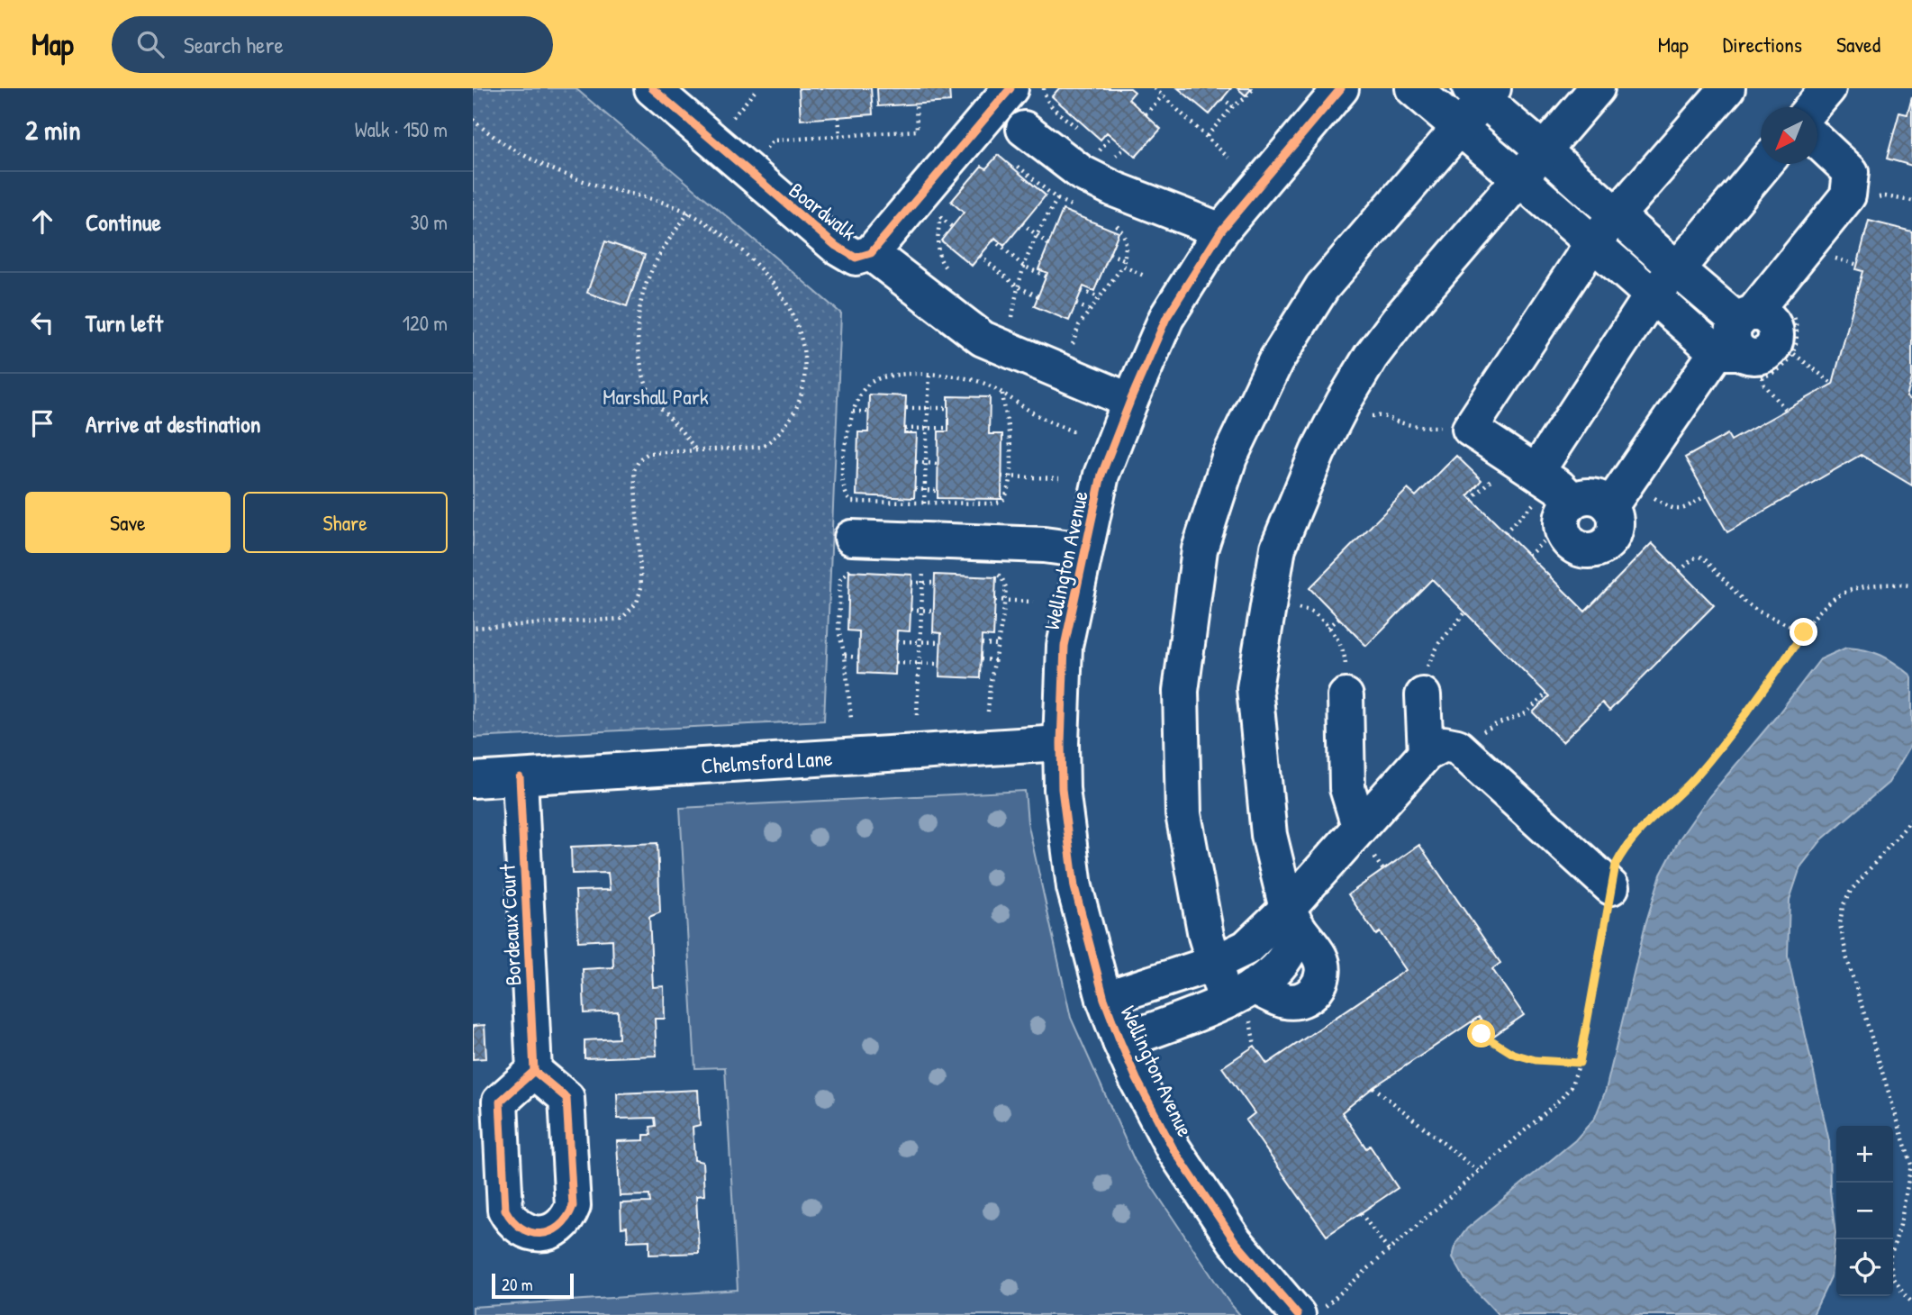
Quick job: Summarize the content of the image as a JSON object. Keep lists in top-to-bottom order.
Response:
{
  "streets": {
    "street": [
      "Boardwalk",
      "Wellington Avenue",
      "Chelmsford Lane",
      "Bordeaux Court"
    ]
  },
  "crossings": [
    ["Boardwalk", "Wellington Avenue"],
    ["Wellington Avenue", "Chelmsford Lane"],
    ["Chelmsford Lane", "Bordeaux Court"]
  ],
  "parks": ["Marshall Park"],
  "scale_bar": "20 m",
  "north": "bottom left",
  "page": {
    "header": "Map",
    "search": "Search here",
    "nav": ["Map", "Directions", "Saved"],
    "heading": ["2 min", "Walk · 150 m"],
    "list": [
      ["Continue", "30 m"],
      ["Turn left", "120 m"],
      "Arrive at destination"
    ],
    "buttons": ["Save", "Share"],
    "map_buttons": ["+", "−"],
    "scale": "20 m"
  }
}
